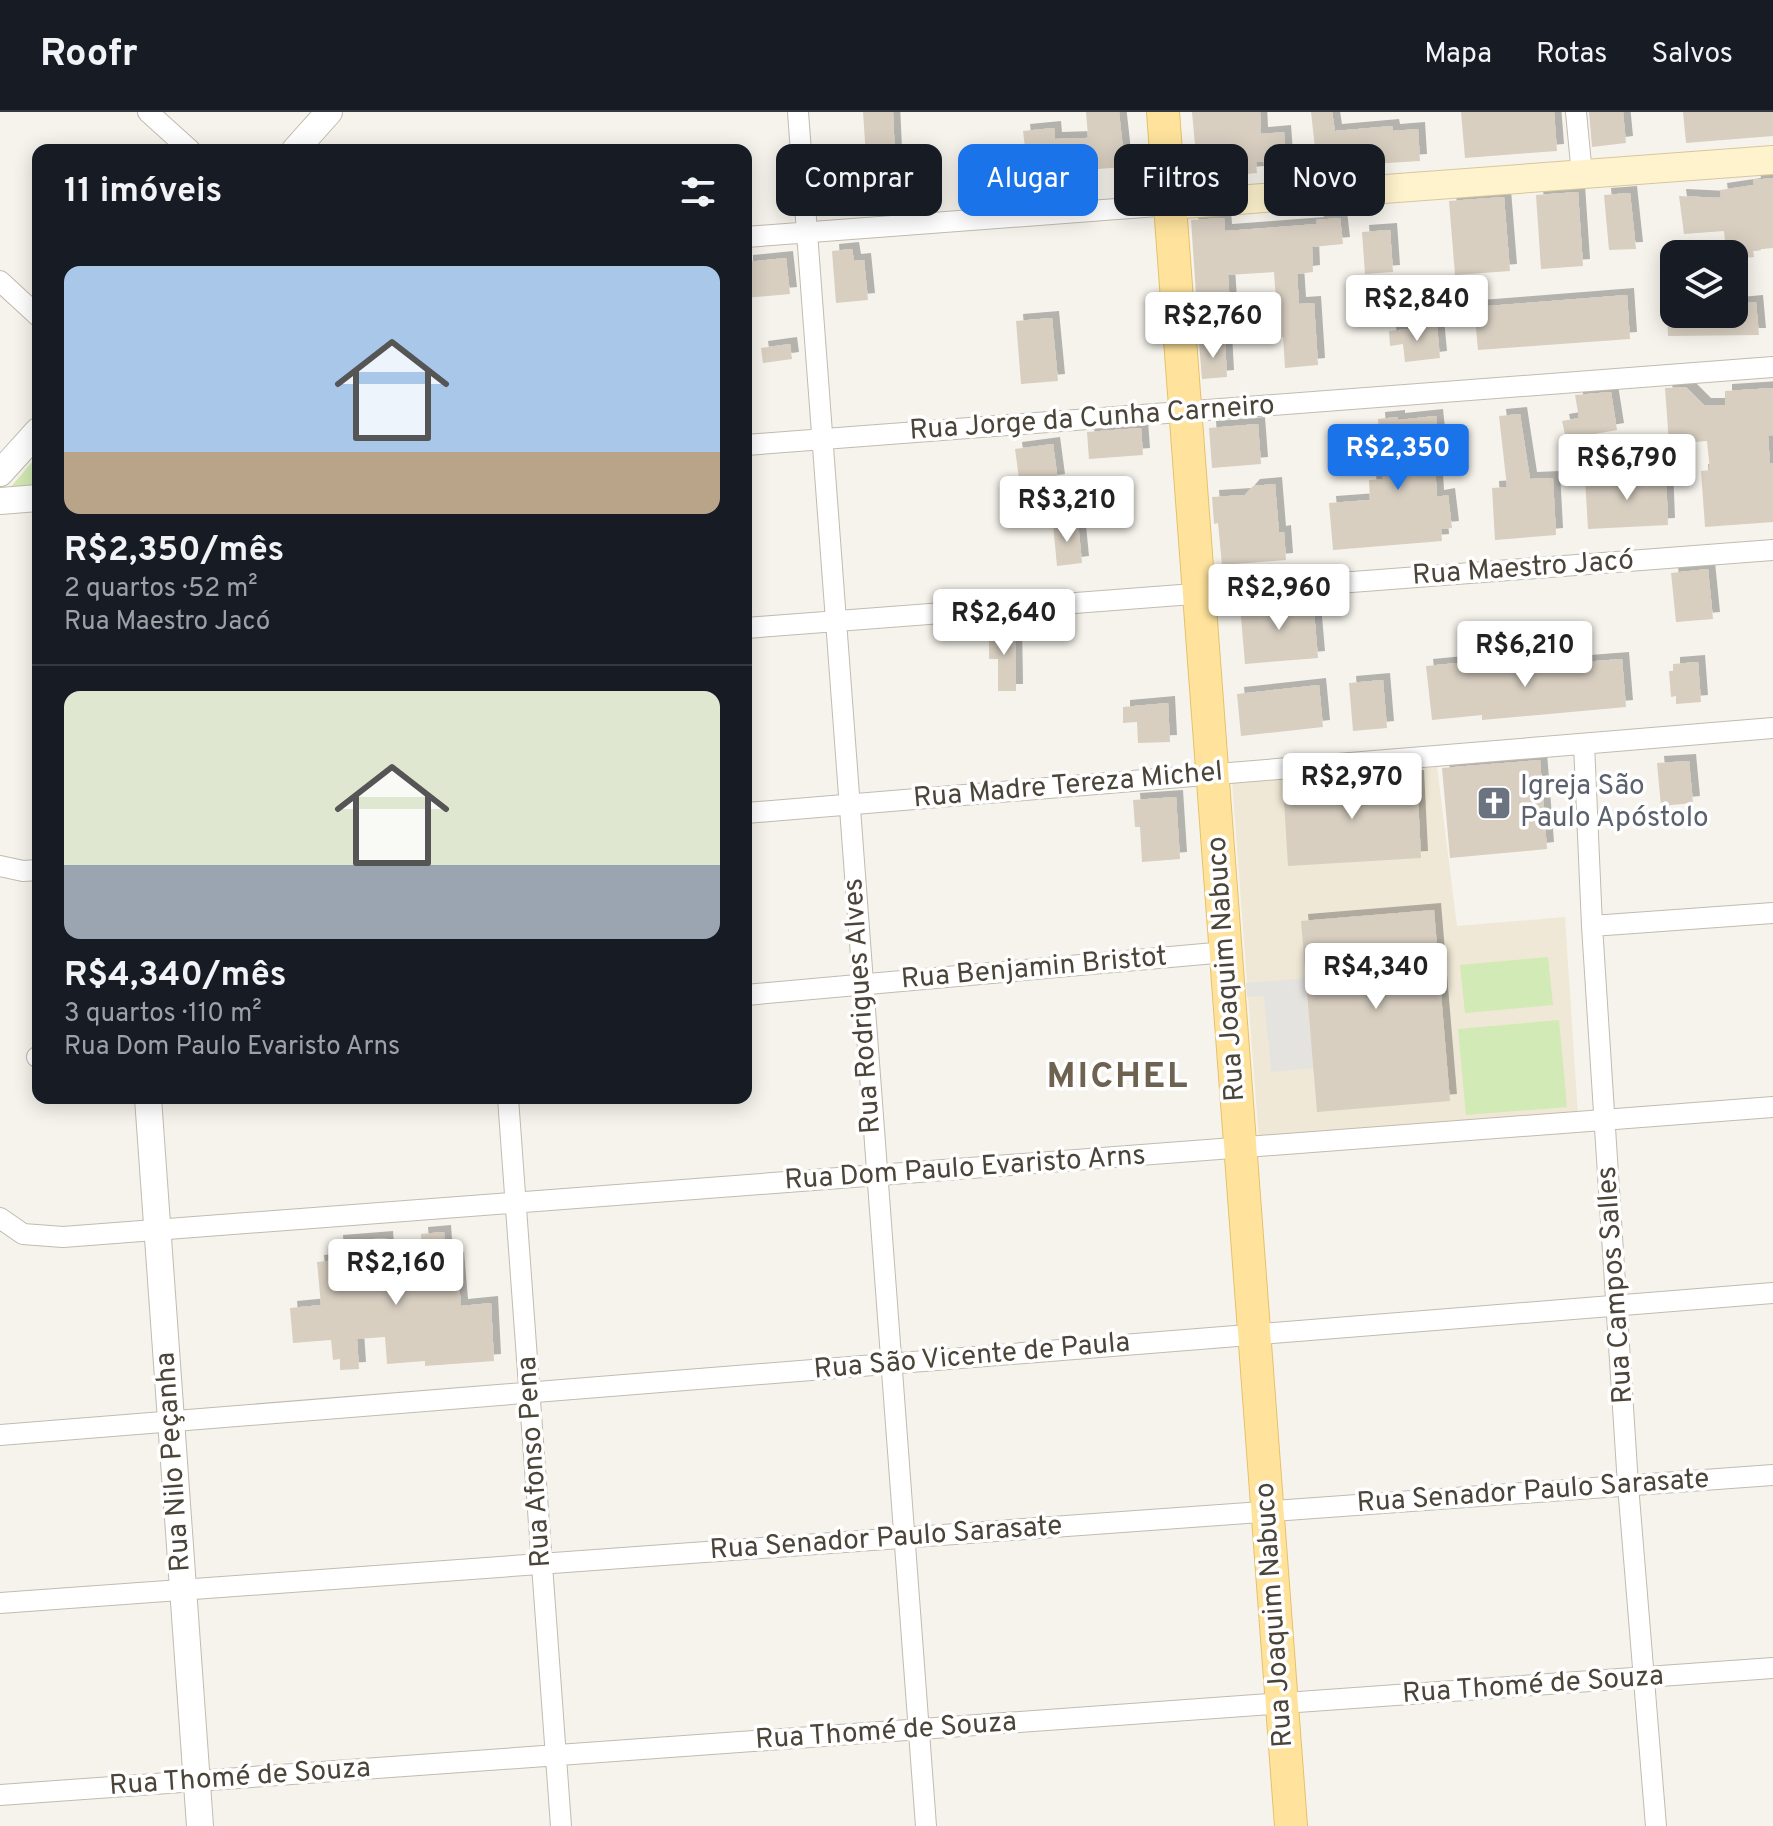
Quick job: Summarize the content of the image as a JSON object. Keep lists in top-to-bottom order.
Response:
{
  "streets": {
    "main road": ["Rua Joaquim Nabuco"],
    "street": [
      "Rua Jorge da Cunha Carneiro",
      "Rua Maestro Jacó",
      "Rua Madre Tereza Michel",
      "Rua Benjamin Bristot",
      "Rua Rodrigues Alves",
      "Rua Dom Paulo Evaristo Arns",
      "Rua Campos Salles",
      "Rua São Vicente de Paula",
      "Rua Nilo Peçanha",
      "Rua Afonso Pena",
      "Rua Senador Paulo Sarasate",
      "Rua Thomé de Souza"
    ]
  },
  "crossings": [
    ["Rua Jorge da Cunha Carneiro", "Rua Joaquim Nabuco"],
    ["Rua Jorge da Cunha Carneiro", "Rua Rodrigues Alves"],
    ["Rua Maestro Jacó", "Rua Joaquim Nabuco"],
    ["Rua Maestro Jacó", "Rua Rodrigues Alves"],
    ["Rua Madre Tereza Michel", "Rua Joaquim Nabuco"],
    ["Rua Madre Tereza Michel", "Rua Rodrigues Alves"],
    ["Rua Madre Tereza Michel", "Rua Campos Salles"],
    ["Rua Benjamin Bristot", "Rua Joaquim Nabuco"],
    ["Rua Benjamin Bristot", "Rua Rodrigues Alves"],
    ["Rua Joaquim Nabuco", "Rua Dom Paulo Evaristo Arns"],
    ["Rua Joaquim Nabuco", "Rua São Vicente de Paula"],
    ["Rua Joaquim Nabuco", "Rua Senador Paulo Sarasate"],
    ["Rua Joaquim Nabuco", "Rua Thomé de Souza"],
    ["Rua Rodrigues Alves", "Rua Dom Paulo Evaristo Arns"],
    ["Rua Rodrigues Alves", "Rua São Vicente de Paula"],
    ["Rua Rodrigues Alves", "Rua Senador Paulo Sarasate"],
    ["Rua Rodrigues Alves", "Rua Thomé de Souza"],
    ["Rua Dom Paulo Evaristo Arns", "Rua Campos Salles"],
    ["Rua Dom Paulo Evaristo Arns", "Rua Nilo Peçanha"],
    ["Rua Dom Paulo Evaristo Arns", "Rua Afonso Pena"],
    ["Rua Campos Salles", "Rua São Vicente de Paula"],
    ["Rua Campos Salles", "Rua Senador Paulo Sarasate"],
    ["Rua Campos Salles", "Rua Thomé de Souza"],
    ["Rua São Vicente de Paula", "Rua Nilo Peçanha"],
    ["Rua São Vicente de Paula", "Rua Afonso Pena"],
    ["Rua Nilo Peçanha", "Rua Senador Paulo Sarasate"],
    ["Rua Nilo Peçanha", "Rua Thomé de Souza"],
    ["Rua Afonso Pena", "Rua Senador Paulo Sarasate"],
    ["Rua Afonso Pena", "Rua Thomé de Souza"]
  ],
  "districts": ["MICHEL"],
  "places": {
    "church": ["Igreja São Paulo Apóstolo"]
  },
  "page": {
    "header": "Roofr",
    "nav": ["Mapa", "Rotas", "Salvos"],
    "chip": [
      "Comprar",
      "Alugar",
      "Filtros",
      "Novo"
    ],
    "heading": "11 imóveis",
    "list": [
      {
        "name": "R$2,350/mês",
        "note": "2 quartos · 52 m² · Rua Maestro Jacó"
      },
      {
        "name": "R$4,340/mês",
        "note": "3 quartos · 110 m² · Rua Dom Paulo Evaristo Arns"
      }
    ],
    "price": [
      "R$2,840",
      "R$2,760",
      "R$2,350",
      "R$6,790",
      "R$3,210",
      "R$2,960",
      "R$2,640",
      "R$6,210",
      "R$2,970",
      "R$4,340",
      "R$2,160"
    ]
  }
}
